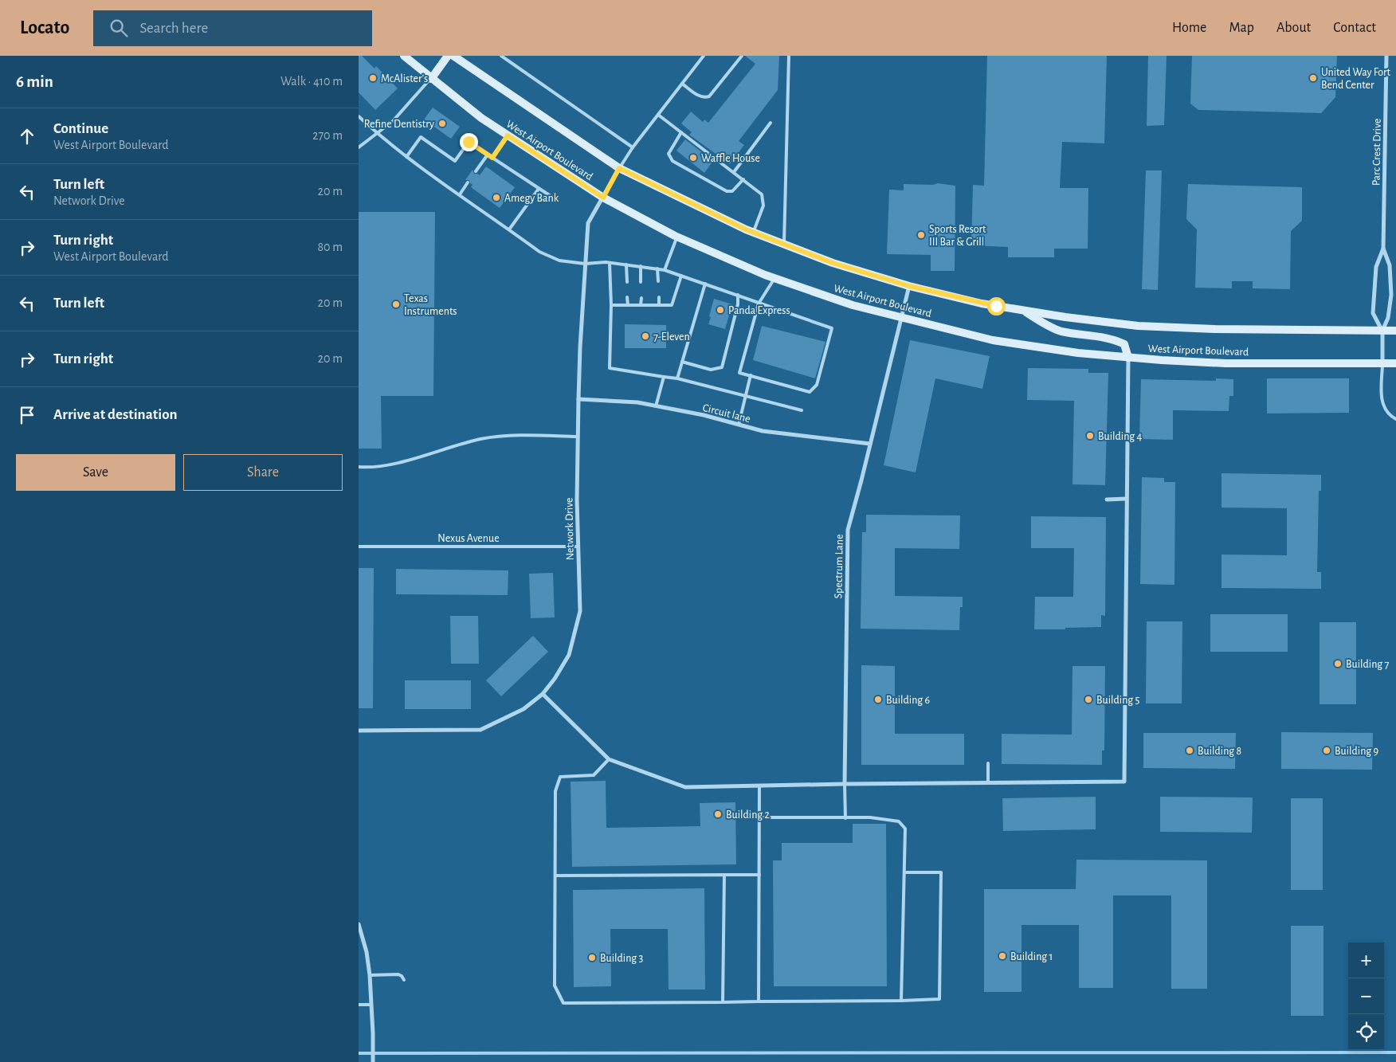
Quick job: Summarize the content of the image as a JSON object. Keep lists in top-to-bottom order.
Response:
{
  "streets": {
    "main road": ["West Airport Boulevard"],
    "street": [
      "Parc Crest Drive",
      "Circuit lane",
      "Network Drive",
      "Spectrum Lane"
    ],
    "lane": ["Nexus Avenue"]
  },
  "crossings": [
    ["West Airport Boulevard", "Parc Crest Drive"],
    ["West Airport Boulevard", "Network Drive"],
    ["West Airport Boulevard", "Spectrum Lane"],
    ["Circuit lane", "Network Drive"],
    ["Circuit lane", "Spectrum Lane"],
    ["Network Drive", "Nexus Avenue"]
  ],
  "places": [
    "McAlister's",
    "United Way Fort Bend Center",
    "Refine Dentistry",
    "Waffle House",
    "Amegy Bank",
    "Sports Resort III Bar & Grill",
    "Texas Instruments",
    "Panda Express",
    "7-Eleven",
    "Building 4",
    "Building 7",
    "Building 6",
    "Building 5",
    "Building 8",
    "Building 9",
    "Building 2",
    "Building 1",
    "Building 3"
  ],
  "page": {
    "header": "Locato",
    "search": "Search here",
    "nav": [
      "Home",
      "Map",
      "About",
      "Contact"
    ],
    "heading": ["6 min", "Walk · 410 m"],
    "list": [
      ["Continue", "West Airport Boulevard", "270 m"],
      ["Turn left", "Network Drive", "20 m"],
      ["Turn right", "West Airport Boulevard", "80 m"],
      ["Turn left", "20 m"],
      ["Turn right", "20 m"],
      "Arrive at destination"
    ],
    "buttons": ["Save", "Share"],
    "map_buttons": ["+", "−"]
  }
}
